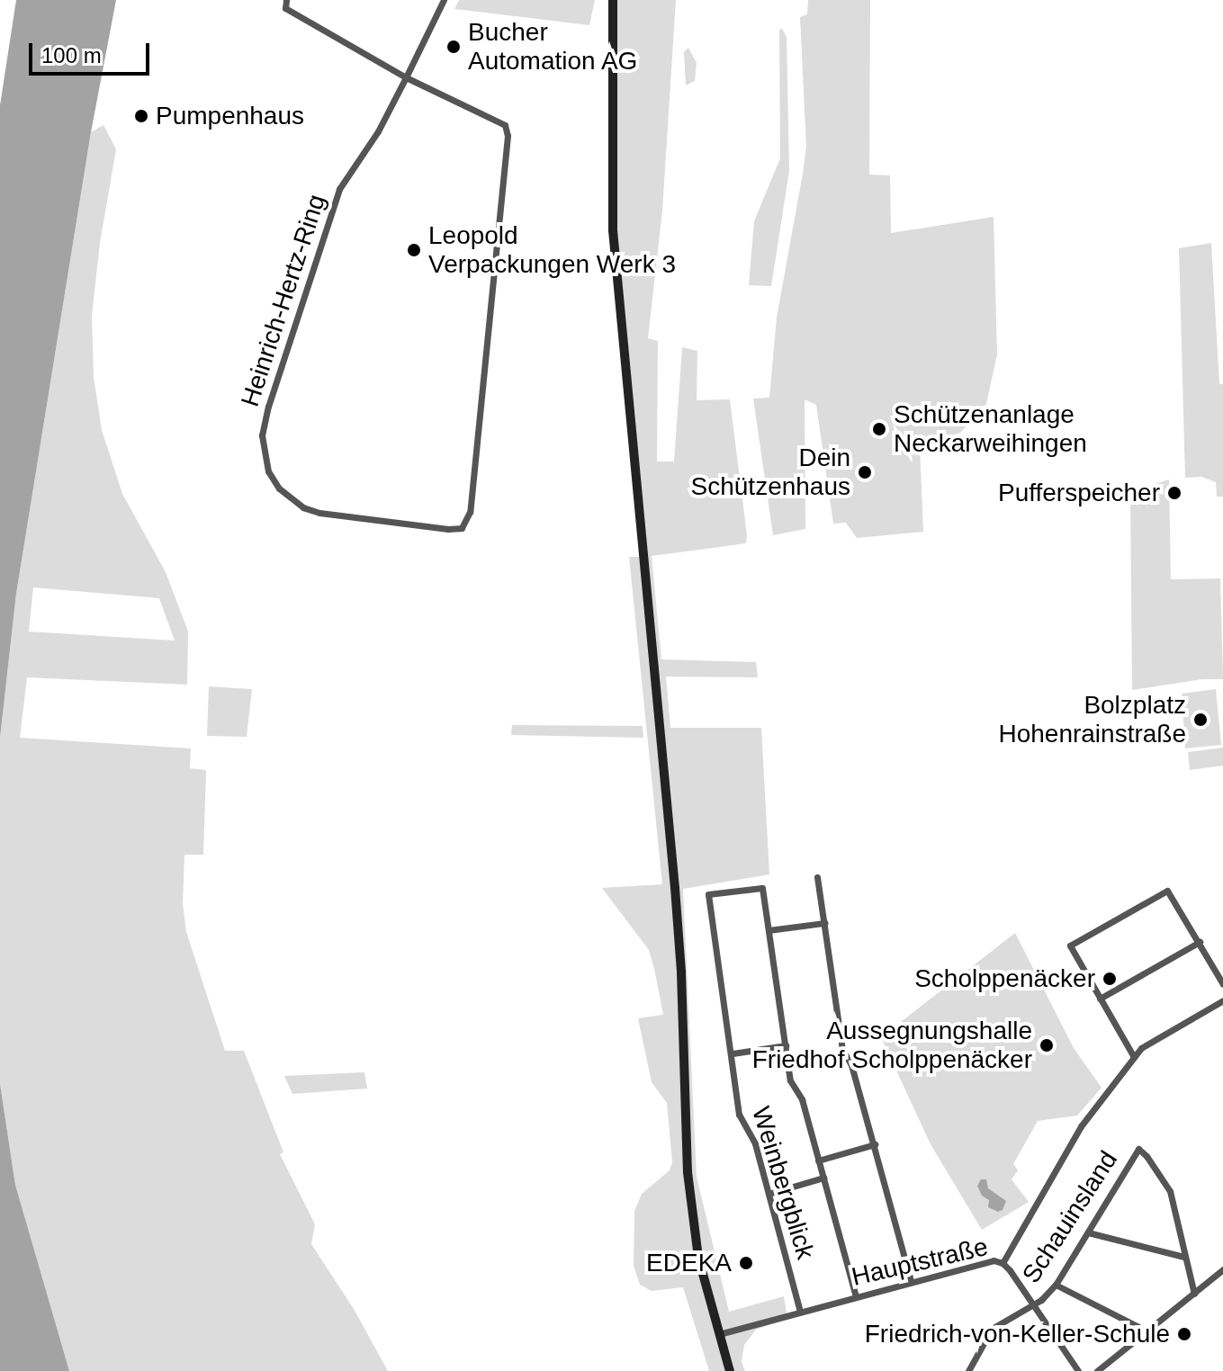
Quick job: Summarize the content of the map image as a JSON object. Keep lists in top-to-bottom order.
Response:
{
  "streets": {
    "street": [
      "Heinrich-Hertz-Ring",
      "Weinbergblick",
      "Schauinsland",
      "Hauptstraße"
    ]
  },
  "crossings": [
    ["Weinbergblick", "Hauptstraße"],
    ["Schauinsland", "Hauptstraße"]
  ],
  "places": [
    "Bucher Automation AG",
    "Pumpenhaus",
    "Leopold Verpackungen Werk 3",
    "Schützenanlage Neckarweihingen",
    "Dein Schützenhaus",
    "Pufferspeicher",
    "Bolzplatz Hohenrainstraße",
    "Scholppenäcker",
    "Aussegnungshalle Friedhof Scholppenäcker",
    "EDEKA",
    "Friedrich-von-Keller-Schule"
  ],
  "scale_bar": "100 m"
}
